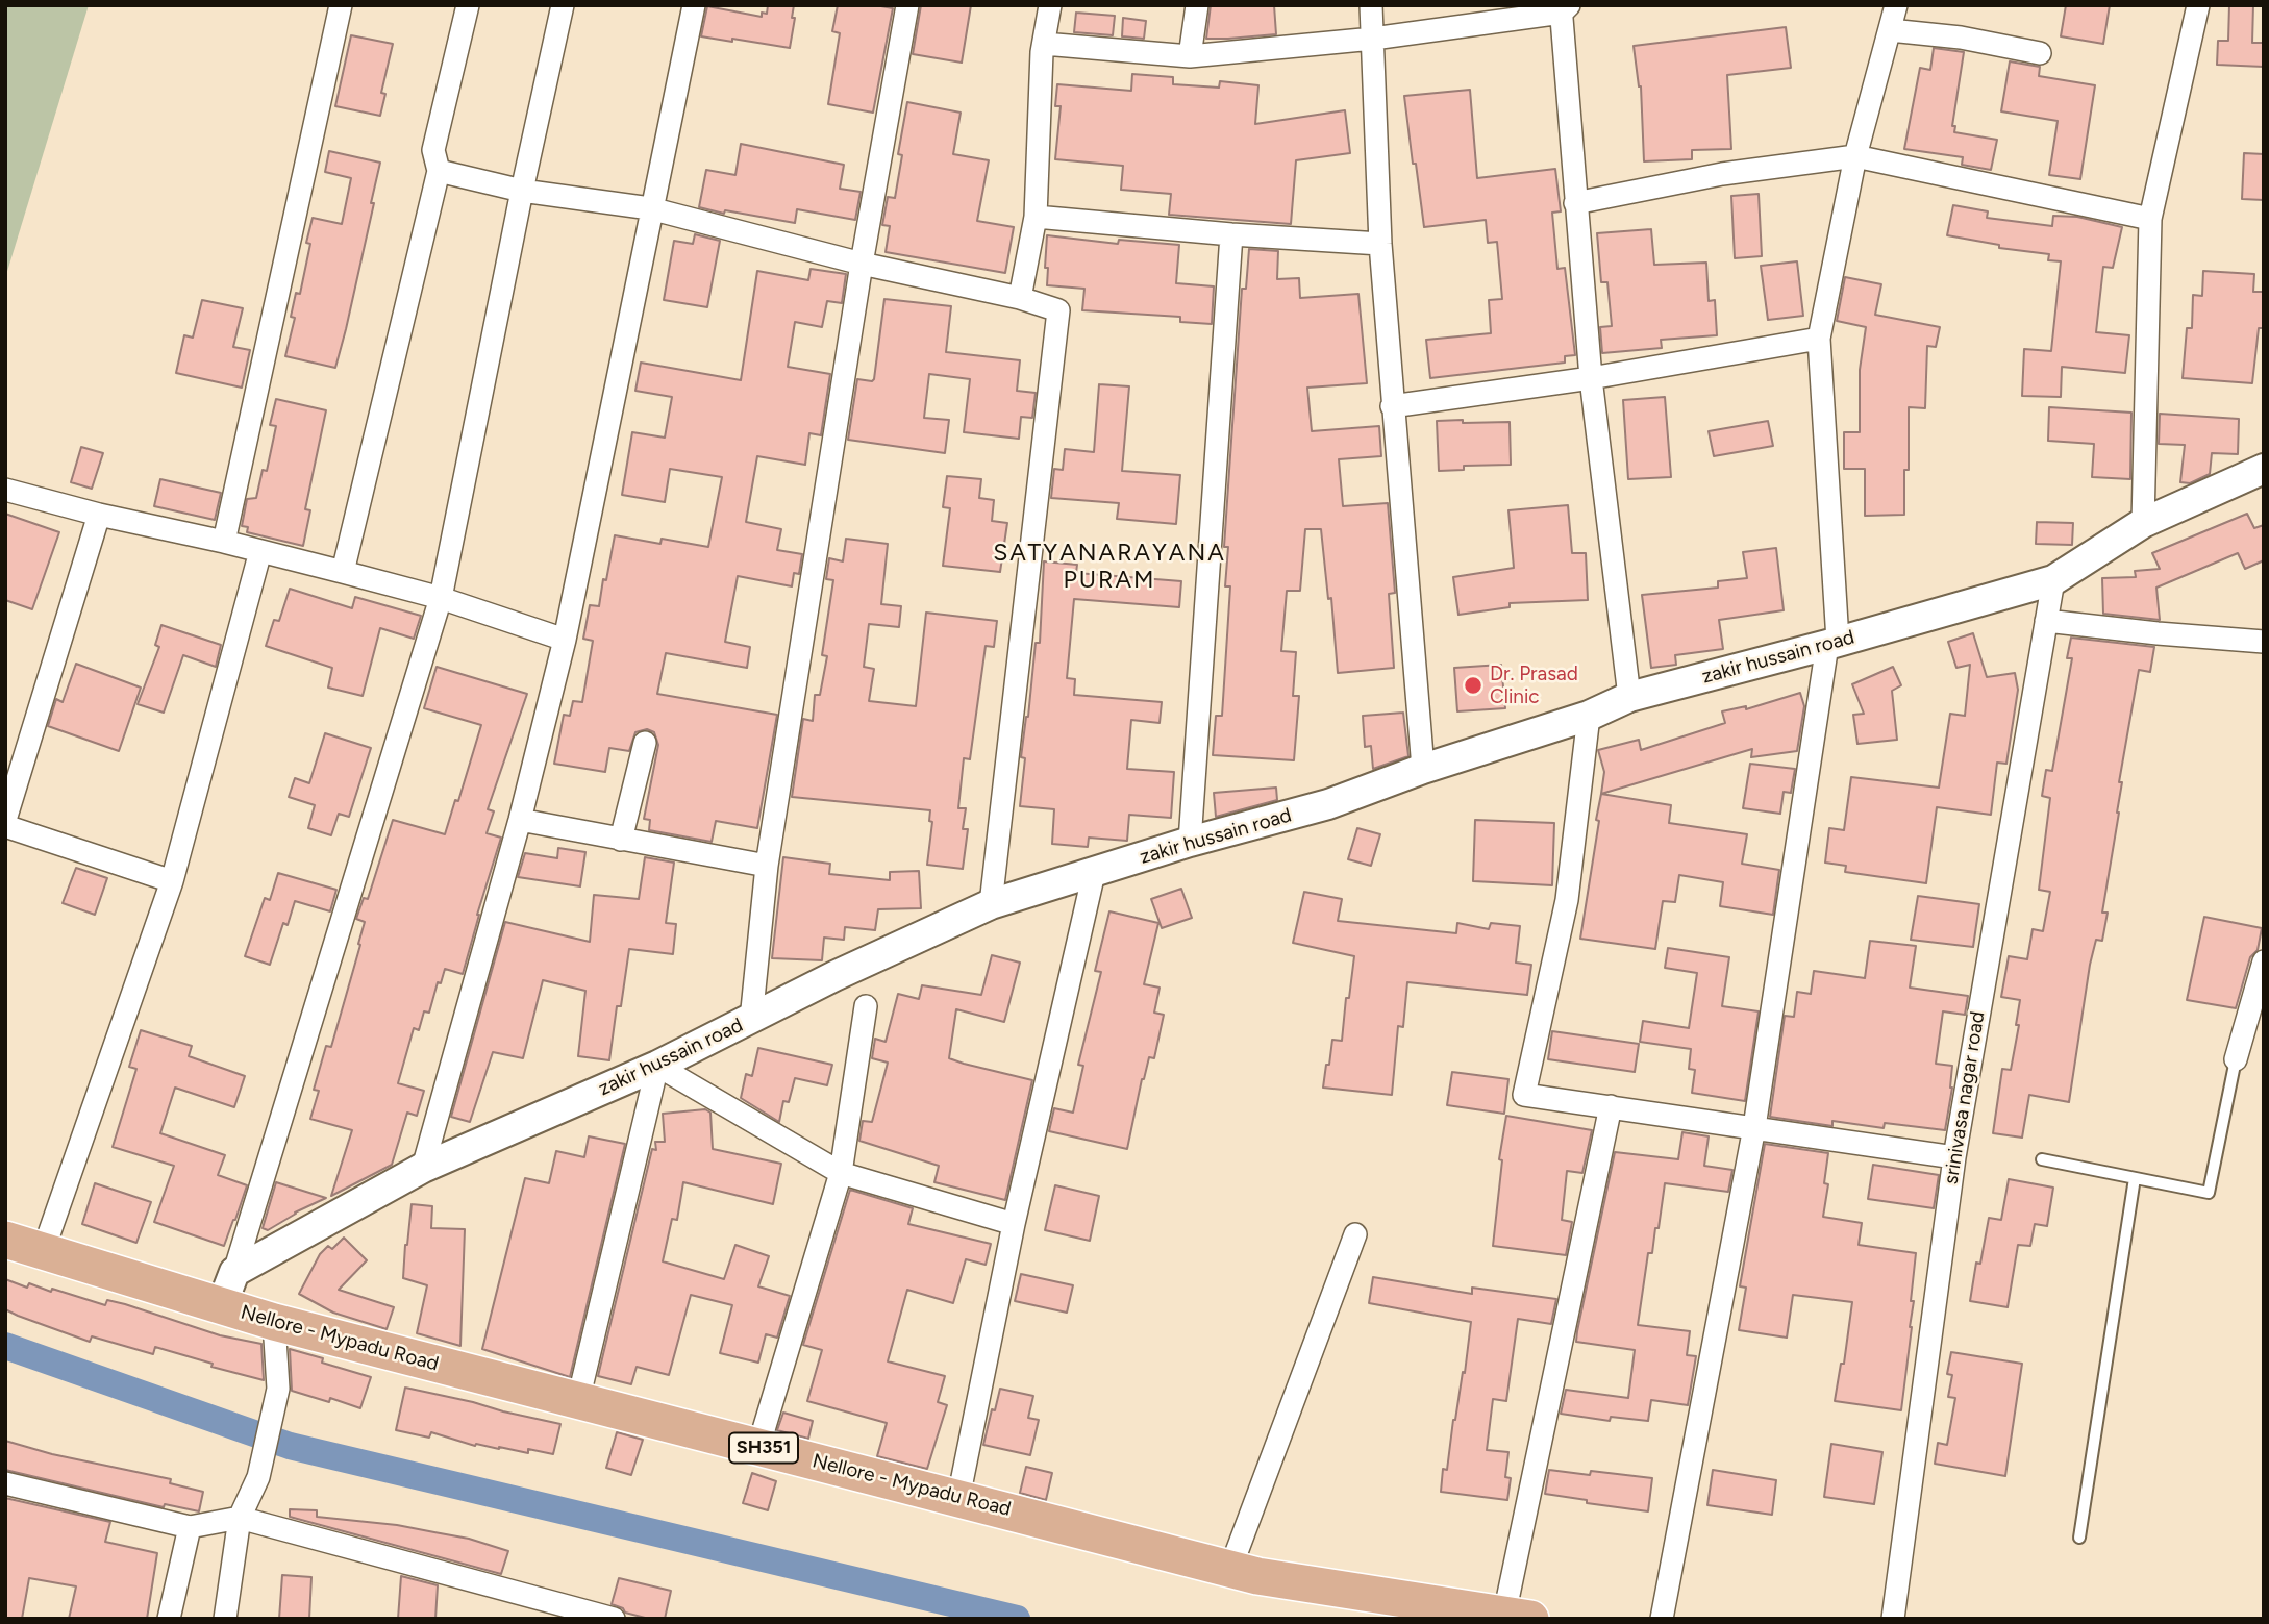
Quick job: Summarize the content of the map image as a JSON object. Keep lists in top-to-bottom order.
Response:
{
  "streets": {
    "main road": ["Nellore - Mypadu Road", "SH351"],
    "street": ["zakir hussain road", "srinivasa nagar road"]
  },
  "crossings": [
    ["zakir hussain road", "srinivasa nagar road"]
  ],
  "districts": ["SATYANARAYANA PURAM"],
  "places": ["Dr. Prasad Clinic"]
}
